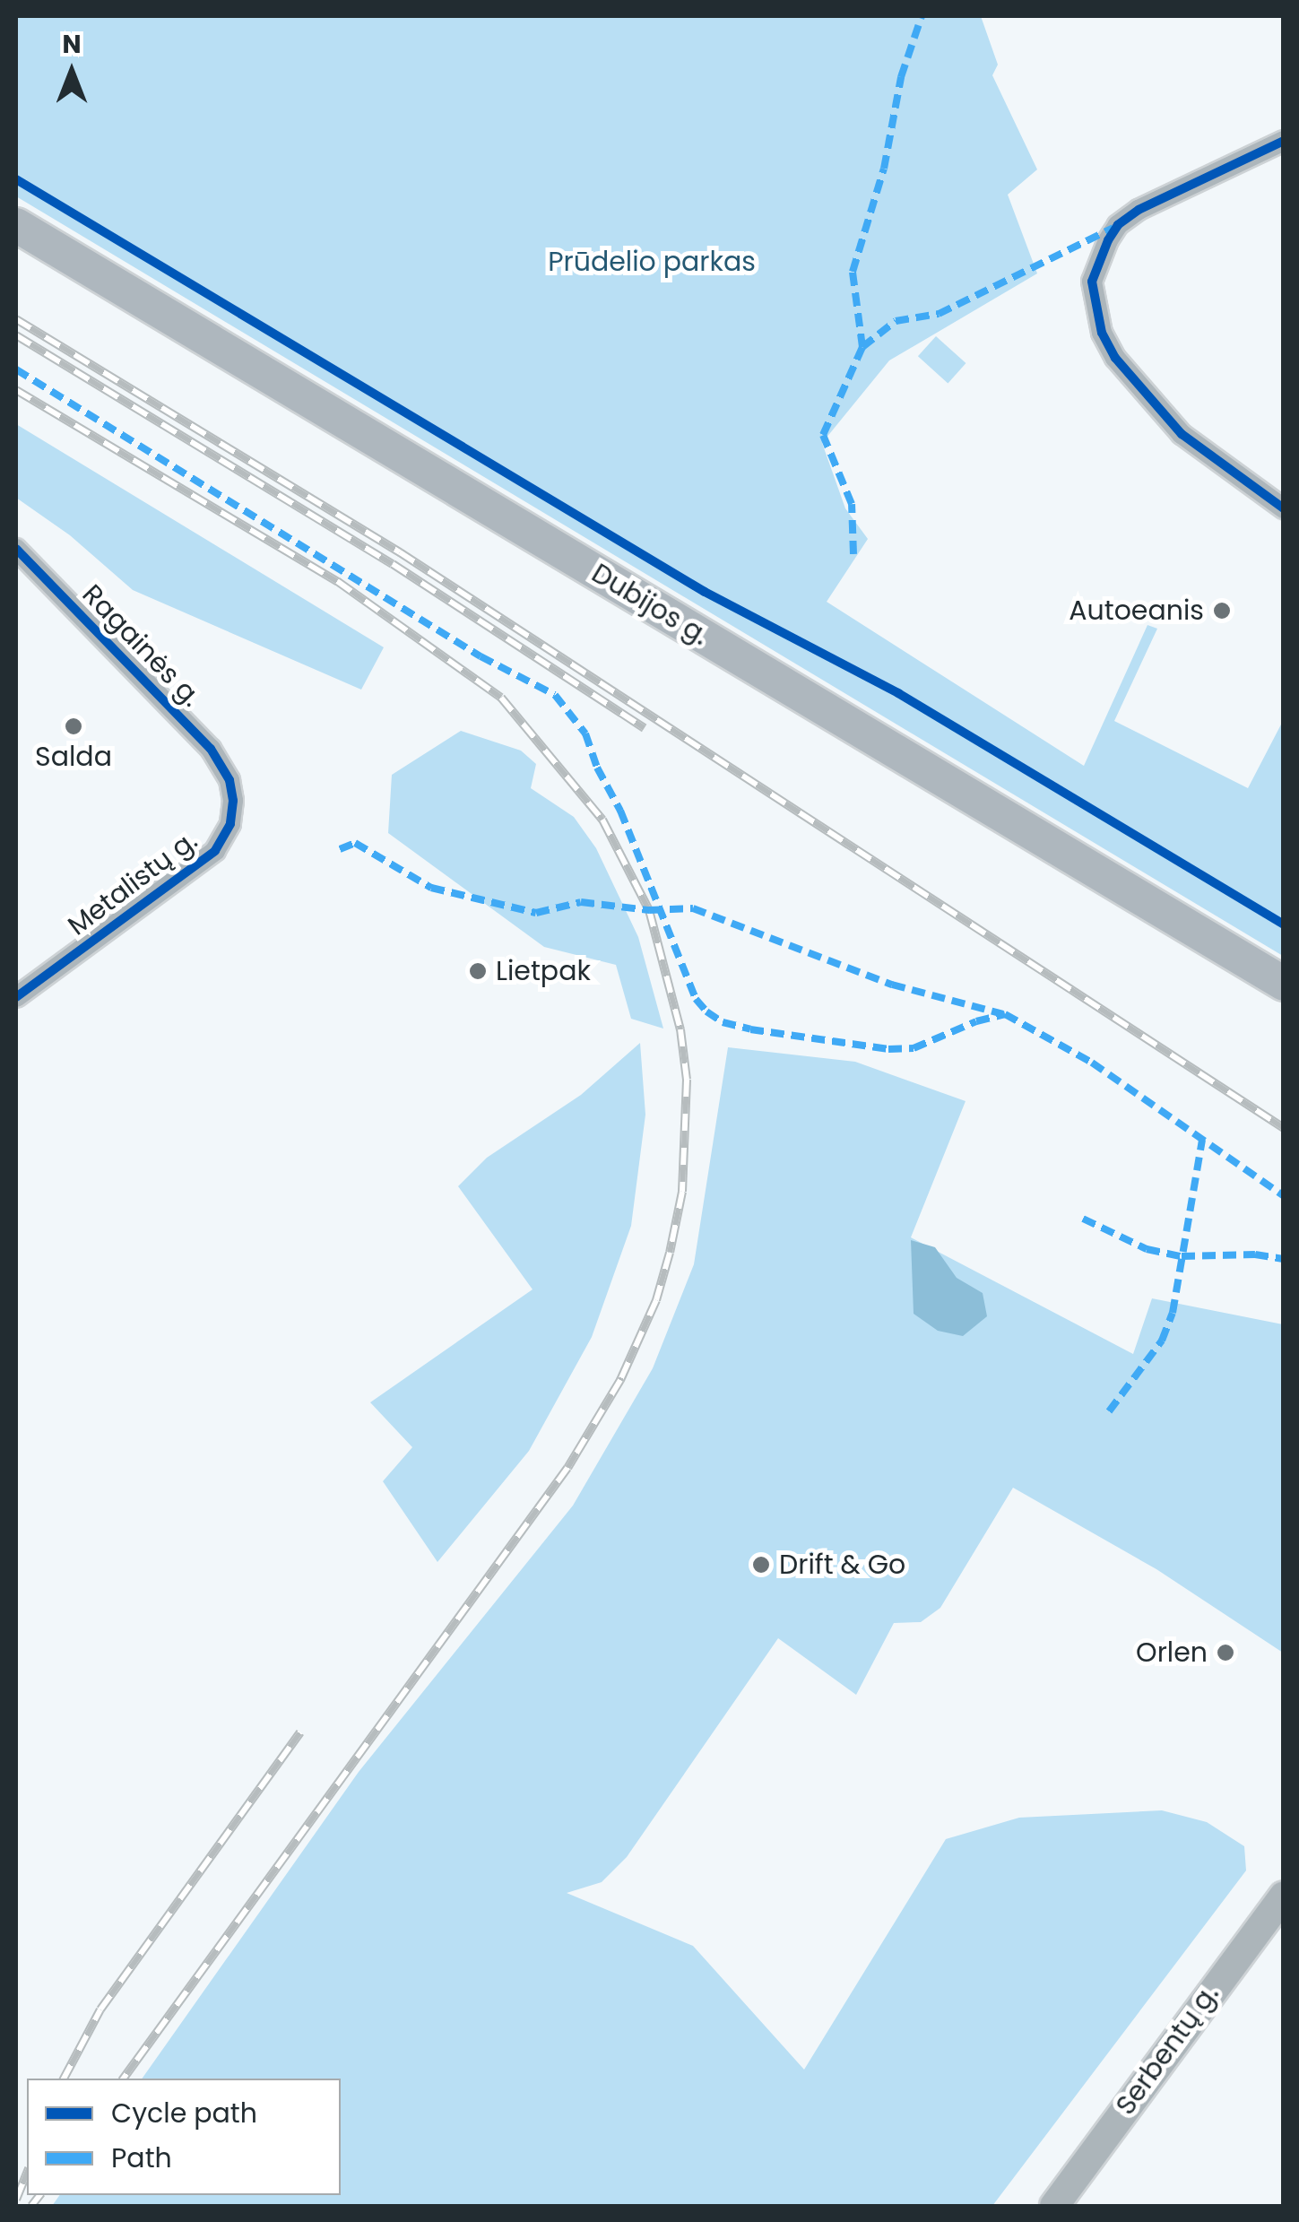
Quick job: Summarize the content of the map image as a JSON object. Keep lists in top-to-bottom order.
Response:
{
  "streets": {
    "main road": ["Dubijos g.", "Serbentų g."],
    "street": ["Ragainės g.", "Metalistų g."]
  },
  "crossings": [
    ["Ragainės g.", "Metalistų g."]
  ],
  "parks": ["Prūdelio parkas"],
  "places": [
    "Autoeanis",
    "Salda",
    "Lietpak",
    "Drift & Go",
    "Orlen"
  ],
  "legend": ["Cycle path", "Path"],
  "north": "top"
}
